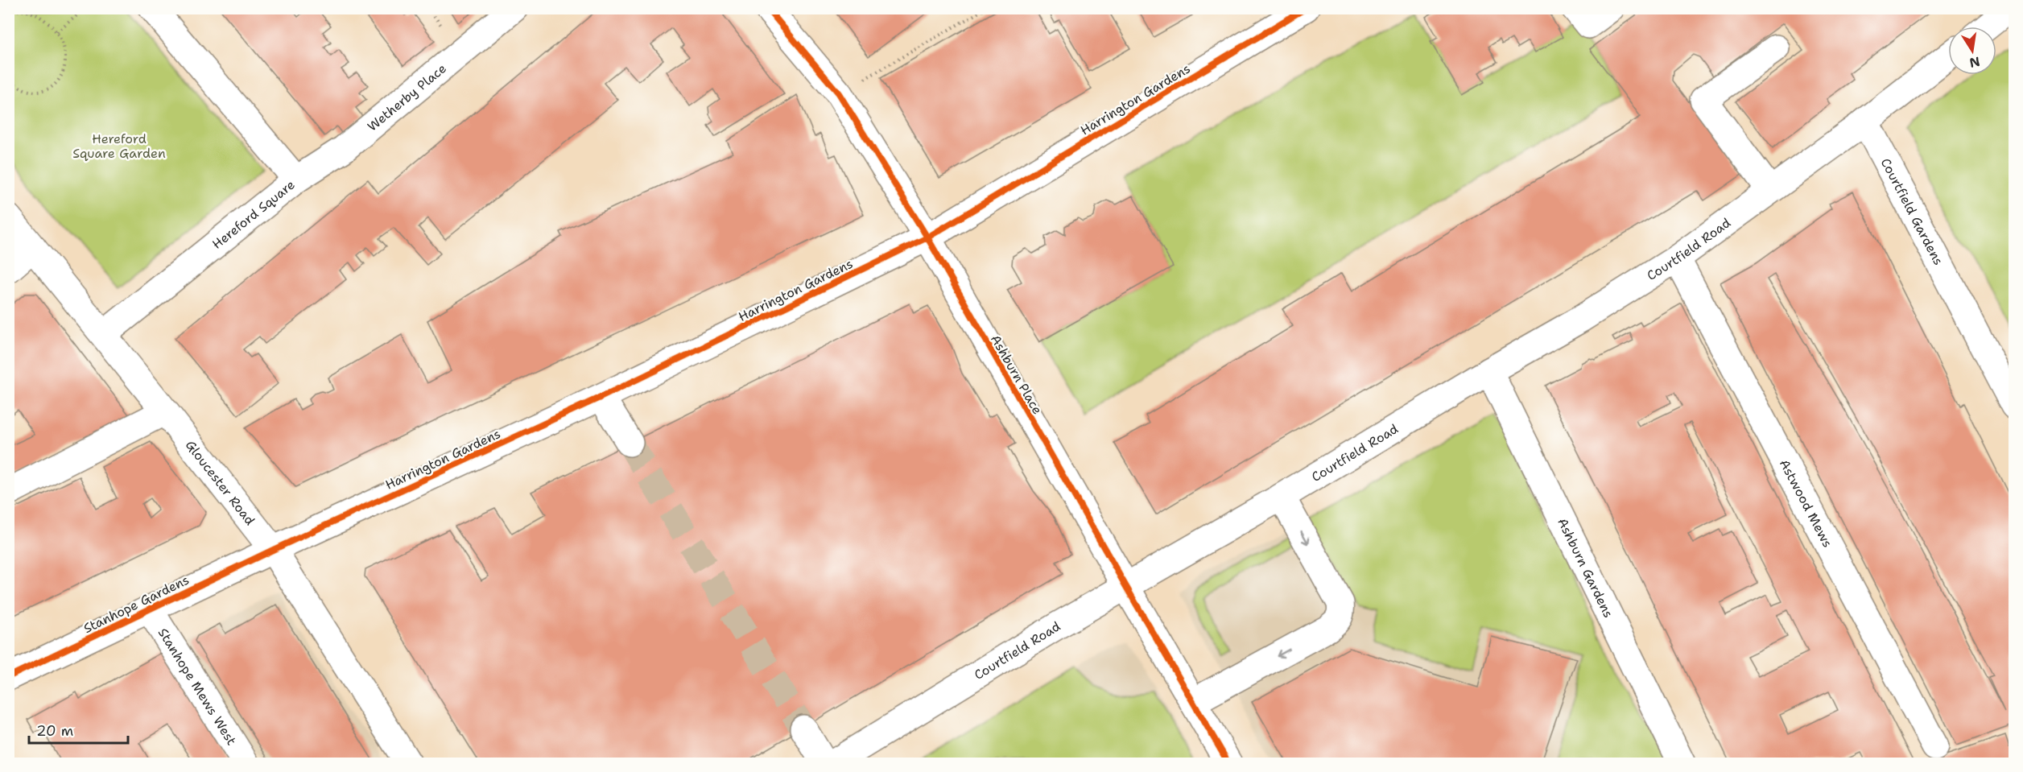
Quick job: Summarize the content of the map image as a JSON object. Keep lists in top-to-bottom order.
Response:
{
  "streets": {
    "street": [
      "Wetherby Place",
      "Harrington Gardens",
      "Courtfield Gardens",
      "Hereford Square",
      "Courtfield Road",
      "Ashburn Place",
      "Gloucester Road",
      "Astwood Mews",
      "Ashburn Gardens",
      "Stanhope Gardens",
      "Stanhope Mews West"
    ]
  },
  "crossings": [
    ["Wetherby Place", "Hereford Square"],
    ["Harrington Gardens", "Ashburn Place"],
    ["Harrington Gardens", "Gloucester Road"],
    ["Harrington Gardens", "Stanhope Gardens"],
    ["Courtfield Gardens", "Courtfield Road"],
    ["Hereford Square", "Gloucester Road"],
    ["Courtfield Road", "Ashburn Place"],
    ["Courtfield Road", "Astwood Mews"],
    ["Courtfield Road", "Ashburn Gardens"],
    ["Gloucester Road", "Stanhope Gardens"],
    ["Stanhope Gardens", "Stanhope Mews West"]
  ],
  "parks": ["Hereford Square Garden"],
  "scale_bar": "20 m",
  "north": "bottom"
}
